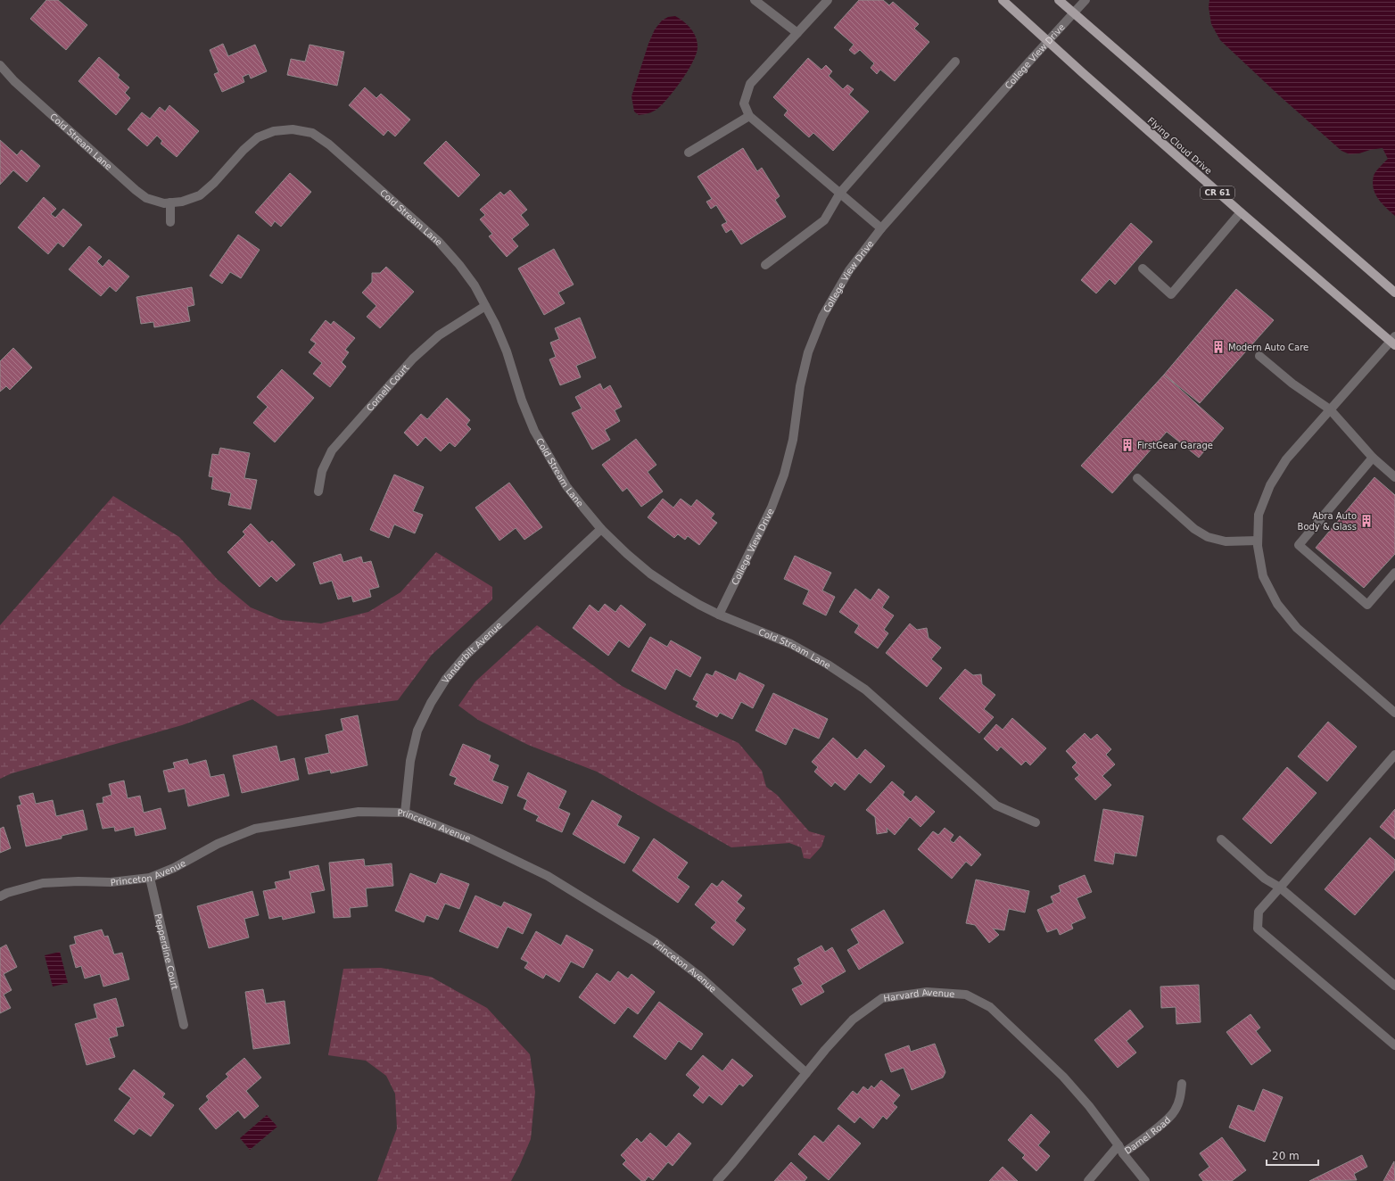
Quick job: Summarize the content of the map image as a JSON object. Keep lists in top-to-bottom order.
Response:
{
  "streets": {
    "main road": ["Flying Cloud Drive", "CR 61"],
    "street": [
      "College View Drive",
      "Cold Stream Lane",
      "Cornell Court",
      "Vanderbilt Avenue",
      "Princeton Avenue",
      "Pepperdine Court",
      "Harvard Avenue",
      "Darnel Road"
    ]
  },
  "crossings": [
    ["College View Drive", "Cold Stream Lane"],
    ["College View Drive", "Flying Cloud Drive"],
    ["Cold Stream Lane", "Cornell Court"],
    ["Cold Stream Lane", "Vanderbilt Avenue"],
    ["Vanderbilt Avenue", "Princeton Avenue"],
    ["Princeton Avenue", "Pepperdine Court"],
    ["Princeton Avenue", "Harvard Avenue"],
    ["Harvard Avenue", "Darnel Road"]
  ],
  "places": {
    "building": ["Modern Auto Care", "FirstGear Garage", "Abra Auto Body & Glass"]
  },
  "scale_bar": "20 m"
}
